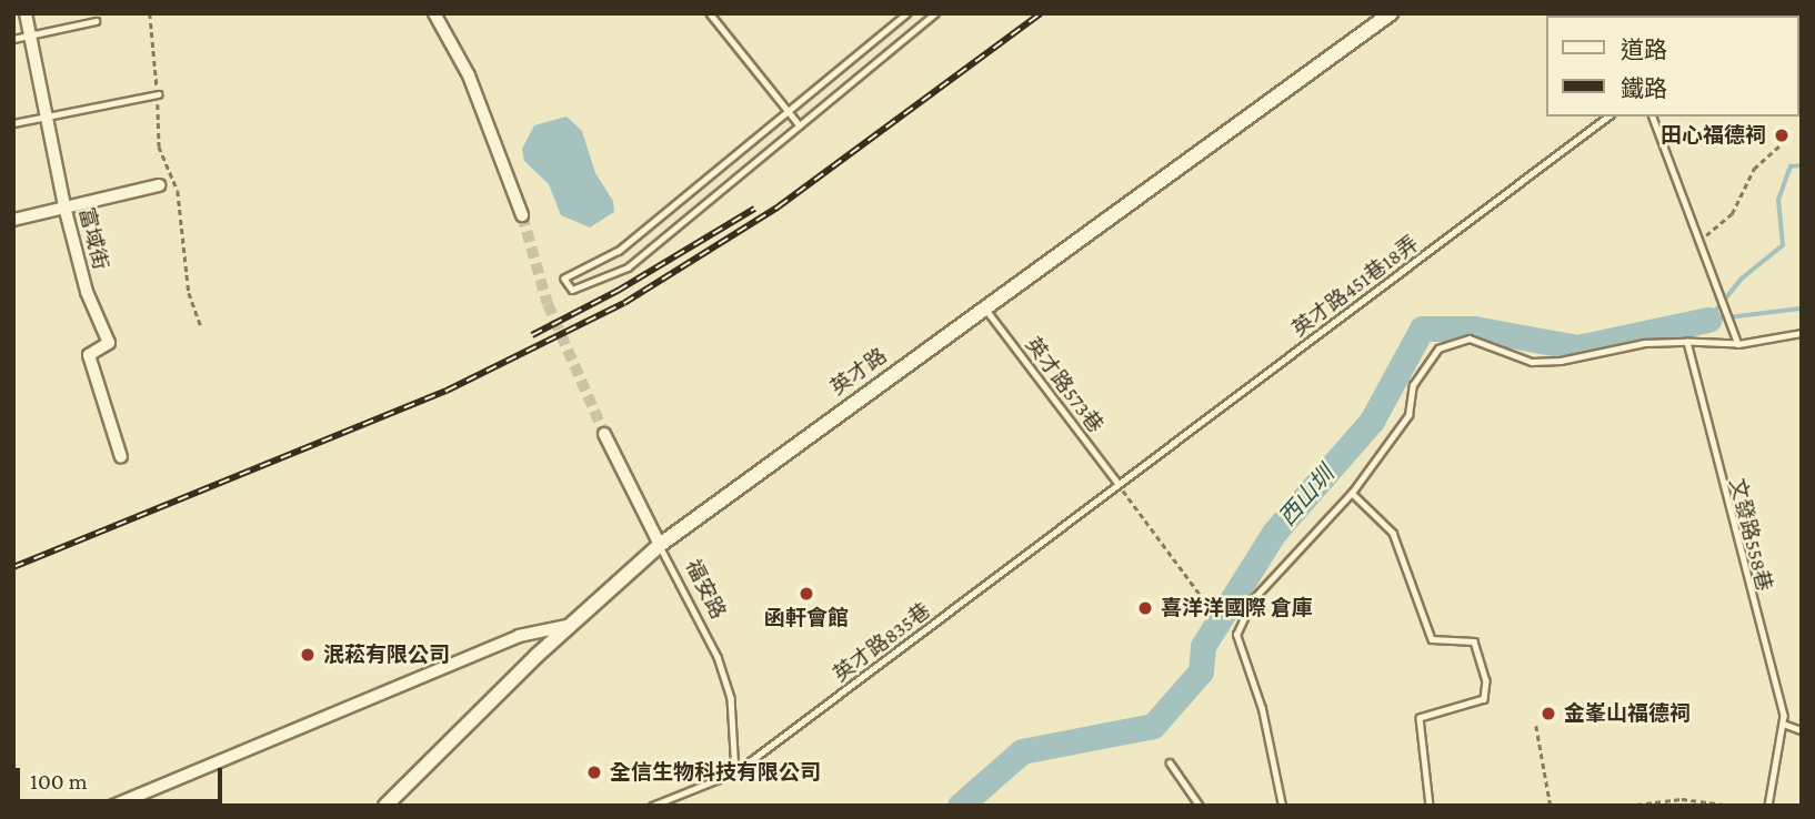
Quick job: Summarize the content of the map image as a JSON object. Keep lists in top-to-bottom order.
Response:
{
  "streets": {
    "street": ["富域街", "英才路", "福安路"],
    "lane": [
      "英才路451巷18弄",
      "英才路573巷",
      "文發路558巷",
      "英才路835巷"
    ]
  },
  "crossings": [
    ["英才路451巷18弄", "英才路573巷"],
    ["英才路451巷18弄", "英才路835巷"],
    ["英才路", "英才路573巷"],
    ["英才路", "福安路"],
    ["英才路573巷", "英才路835巷"],
    ["福安路", "英才路835巷"]
  ],
  "water": ["西山圳"],
  "places": [
    "田心福德祠",
    "函軒會館",
    "喜洋洋國際 倉庫",
    "泯菘有限公司",
    "金峯山福德祠",
    "全信生物科技有限公司"
  ],
  "legend": ["道路", "鐵路"],
  "scale_bar": "100 m"
}
